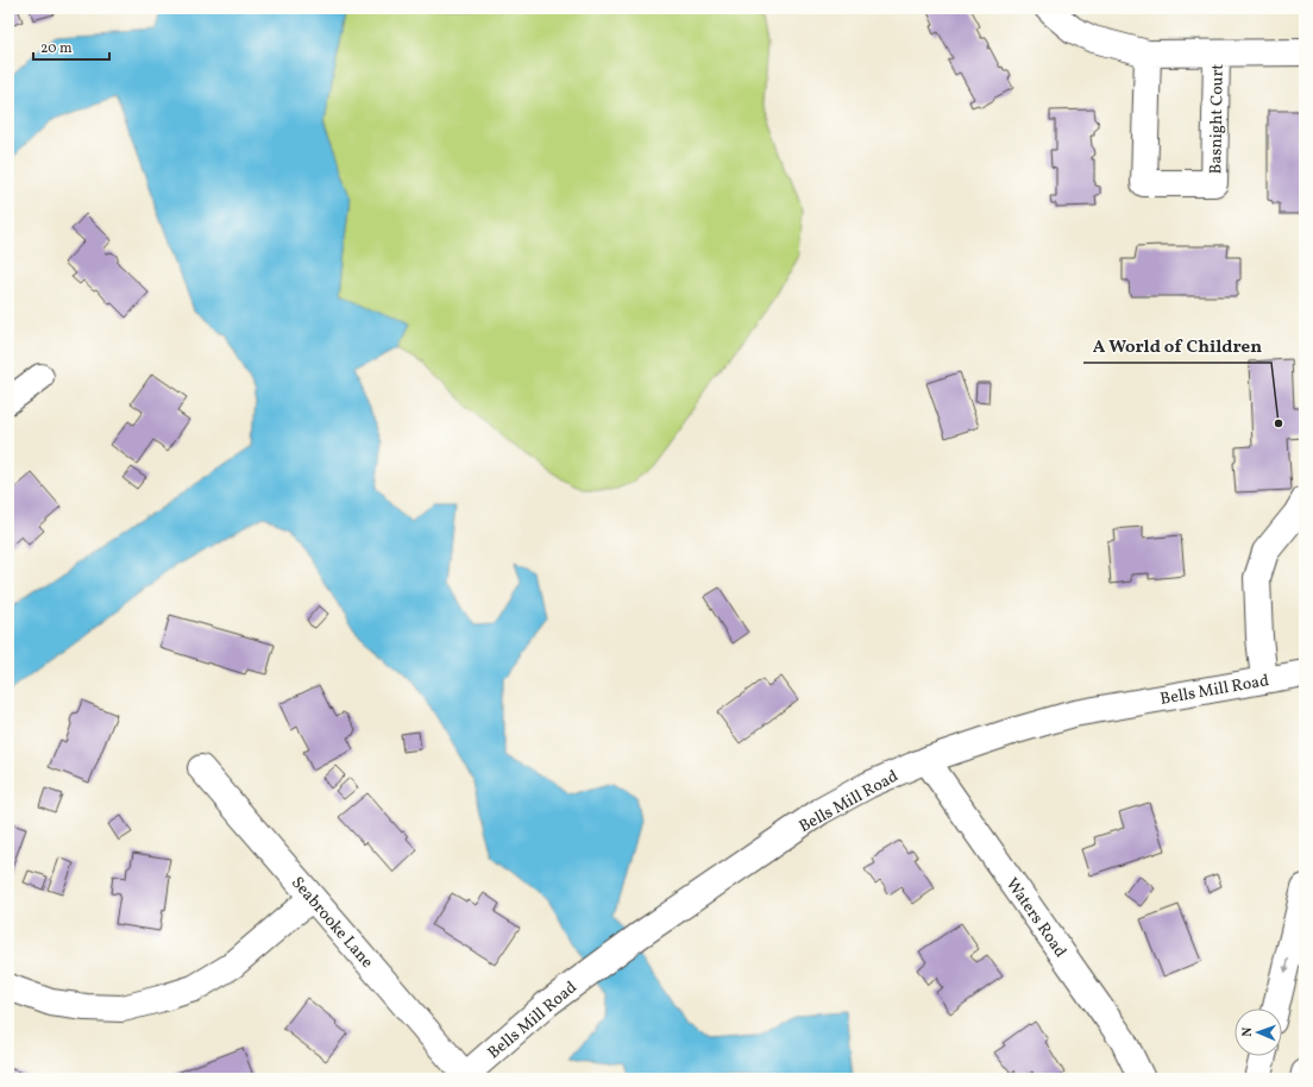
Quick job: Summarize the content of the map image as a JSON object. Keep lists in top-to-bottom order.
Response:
{
  "streets": {
    "street": [
      "Basnight Court",
      "Bells Mill Road",
      "Waters Road",
      "Seabrooke Lane"
    ]
  },
  "crossings": [
    ["Bells Mill Road", "Waters Road"],
    ["Bells Mill Road", "Seabrooke Lane"]
  ],
  "places": ["A World of Children"],
  "scale_bar": "20 m",
  "north": "left"
}
